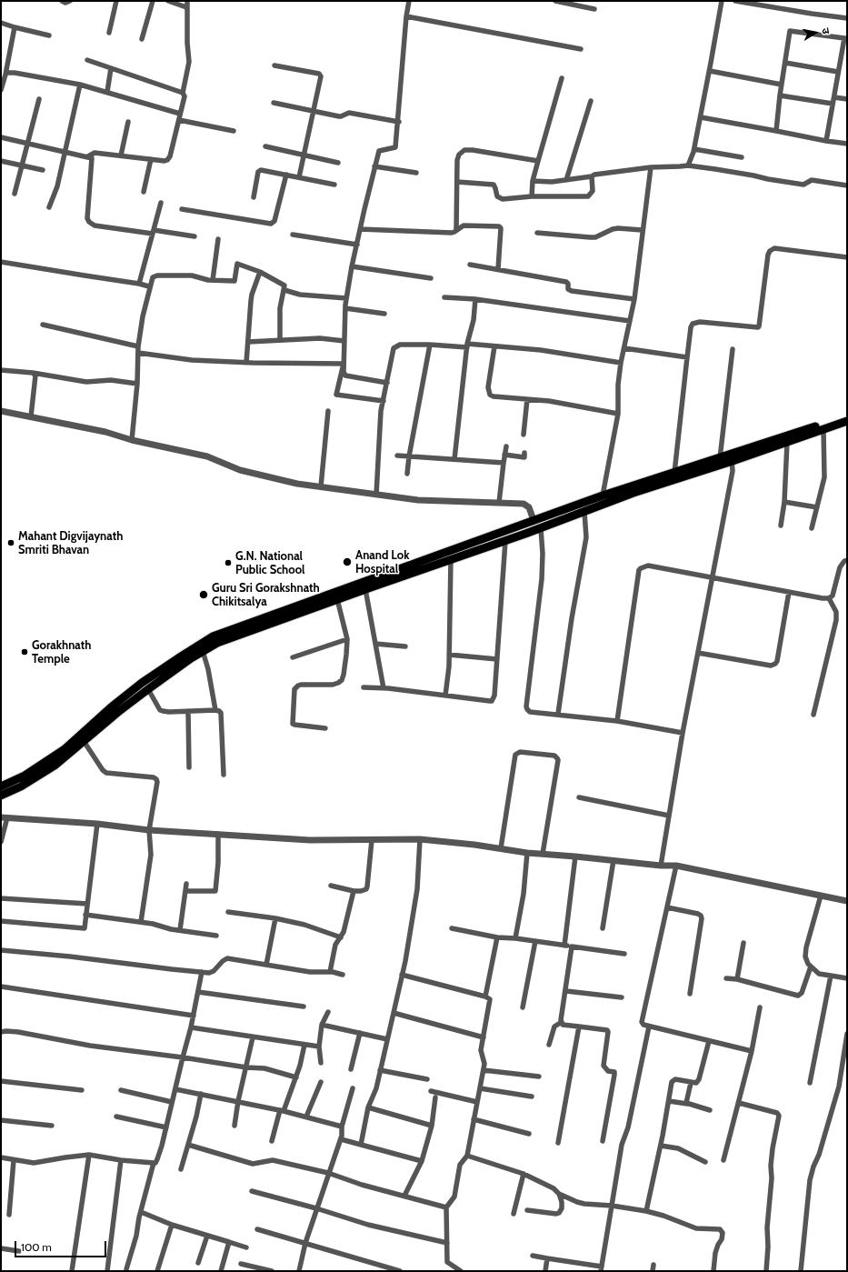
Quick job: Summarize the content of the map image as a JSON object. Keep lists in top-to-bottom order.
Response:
{
  "places": [
    "Mahant Digvijaynath Smriti Bhavan",
    "Anand Lok Hospital",
    "G.N. National Public School",
    "Guru Sri Gorakshnath Chikitsalya",
    "Gorakhnath Temple"
  ],
  "scale_bar": "100 m",
  "north": "right"
}
